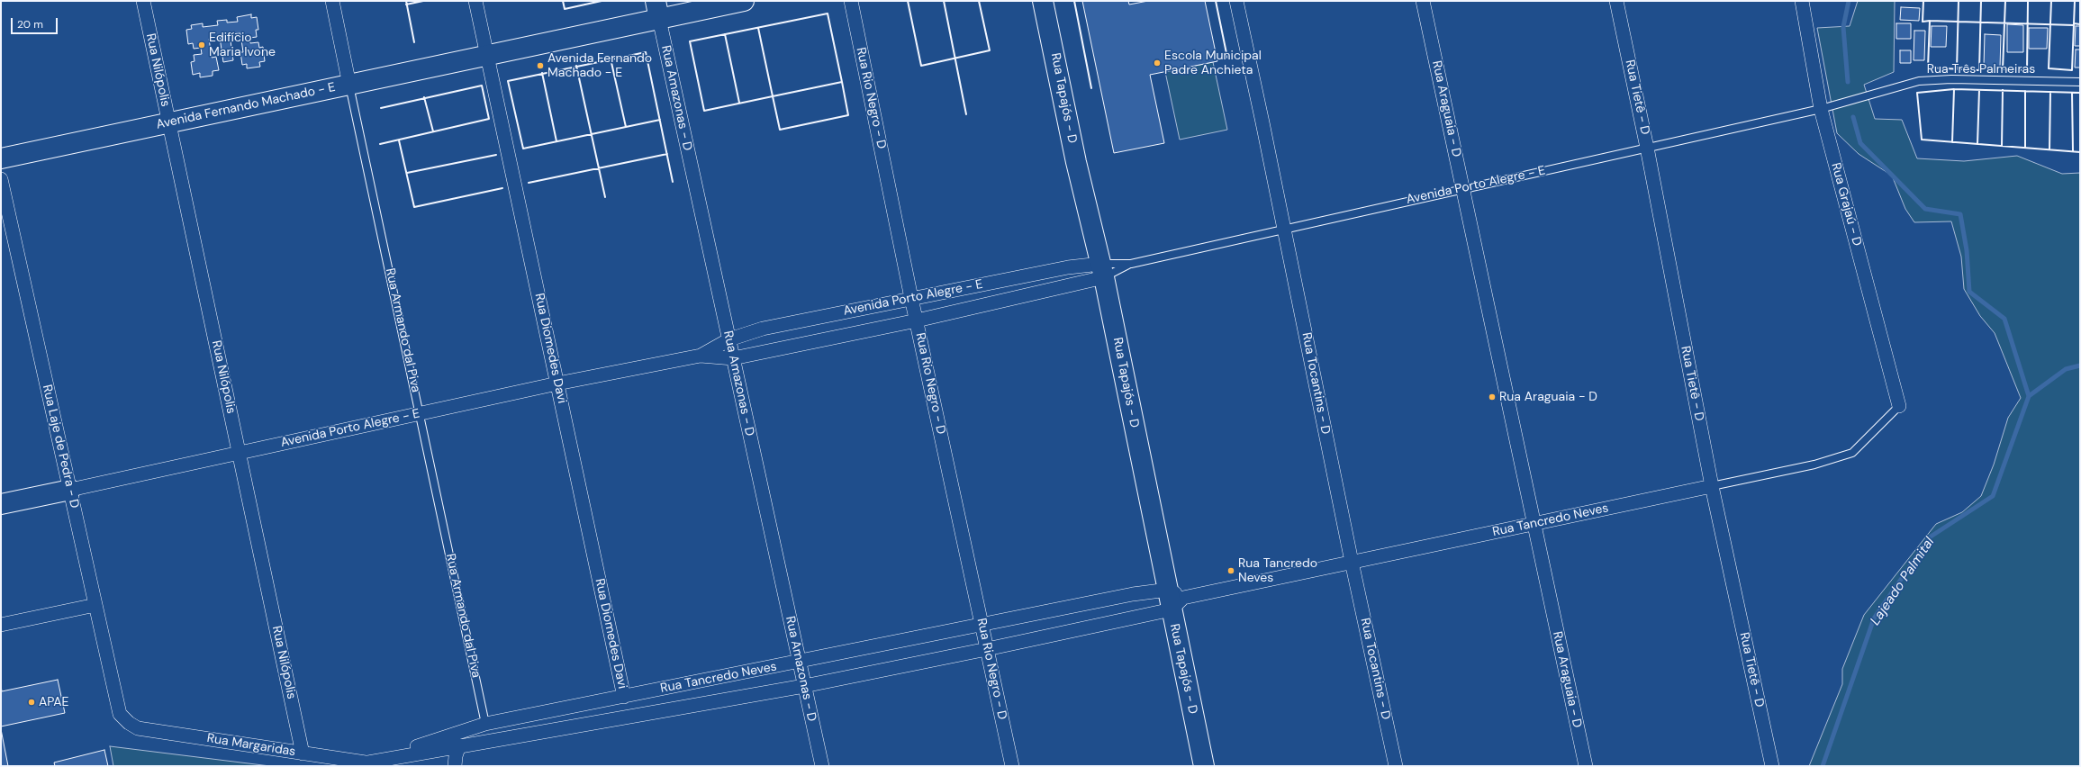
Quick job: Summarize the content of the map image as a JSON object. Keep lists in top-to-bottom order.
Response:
{
  "streets": {
    "street": [
      "Rua Nilópolis",
      "Rua Tietê - D",
      "Rua Amazonas - D",
      "Rua Rio Negro - D",
      "Rua Tapajós - D",
      "Avenida Fernando Machado - E",
      "Rua Araguaia - D",
      "Avenida Porto Alegre - E",
      "Rua Grajaú - D",
      "Rua Armando dal Piva",
      "Rua Diomedes Davi",
      "Rua Tocantins - D",
      "Rua Laje de Pedra - D",
      "Rua Tancredo Neves",
      "Rua Margaridas"
    ],
    "lane": ["Rua Três Palmeiras"]
  },
  "crossings": [
    ["Rua Três Palmeiras", "Avenida Porto Alegre - E"],
    ["Rua Três Palmeiras", "Rua Grajaú - D"],
    ["Rua Nilópolis", "Avenida Fernando Machado - E"],
    ["Rua Nilópolis", "Avenida Porto Alegre - E"],
    ["Rua Nilópolis", "Rua Margaridas"],
    ["Rua Tietê - D", "Avenida Porto Alegre - E"],
    ["Rua Tietê - D", "Rua Tancredo Neves"],
    ["Rua Amazonas - D", "Avenida Fernando Machado - E"],
    ["Rua Amazonas - D", "Avenida Porto Alegre - E"],
    ["Rua Amazonas - D", "Rua Tancredo Neves"],
    ["Rua Rio Negro - D", "Avenida Porto Alegre - E"],
    ["Rua Rio Negro - D", "Rua Tancredo Neves"],
    ["Rua Tapajós - D", "Avenida Porto Alegre - E"],
    ["Rua Tapajós - D", "Rua Tancredo Neves"],
    ["Avenida Fernando Machado - E", "Rua Armando dal Piva"],
    ["Avenida Fernando Machado - E", "Rua Diomedes Davi"],
    ["Rua Araguaia - D", "Avenida Porto Alegre - E"],
    ["Rua Araguaia - D", "Rua Tancredo Neves"],
    ["Avenida Porto Alegre - E", "Rua Grajaú - D"],
    ["Avenida Porto Alegre - E", "Rua Armando dal Piva"],
    ["Avenida Porto Alegre - E", "Rua Diomedes Davi"],
    ["Avenida Porto Alegre - E", "Rua Tocantins - D"],
    ["Avenida Porto Alegre - E", "Rua Laje de Pedra - D"],
    ["Rua Grajaú - D", "Rua Tancredo Neves"],
    ["Rua Armando dal Piva", "Rua Tancredo Neves"],
    ["Rua Diomedes Davi", "Rua Tancredo Neves"],
    ["Rua Tocantins - D", "Rua Tancredo Neves"],
    ["Rua Laje de Pedra - D", "Rua Margaridas"],
    ["Rua Tancredo Neves", "Rua Margaridas"]
  ],
  "water": ["Lajeado Palmital"],
  "places": [
    "Edifício Maria Ivone",
    "Escola Municipal Padre Anchieta",
    "Avenida Fernando Machado - E",
    "Rua Araguaia - D",
    "Rua Tancredo Neves",
    "APAE"
  ],
  "scale_bar": "20 m"
}
